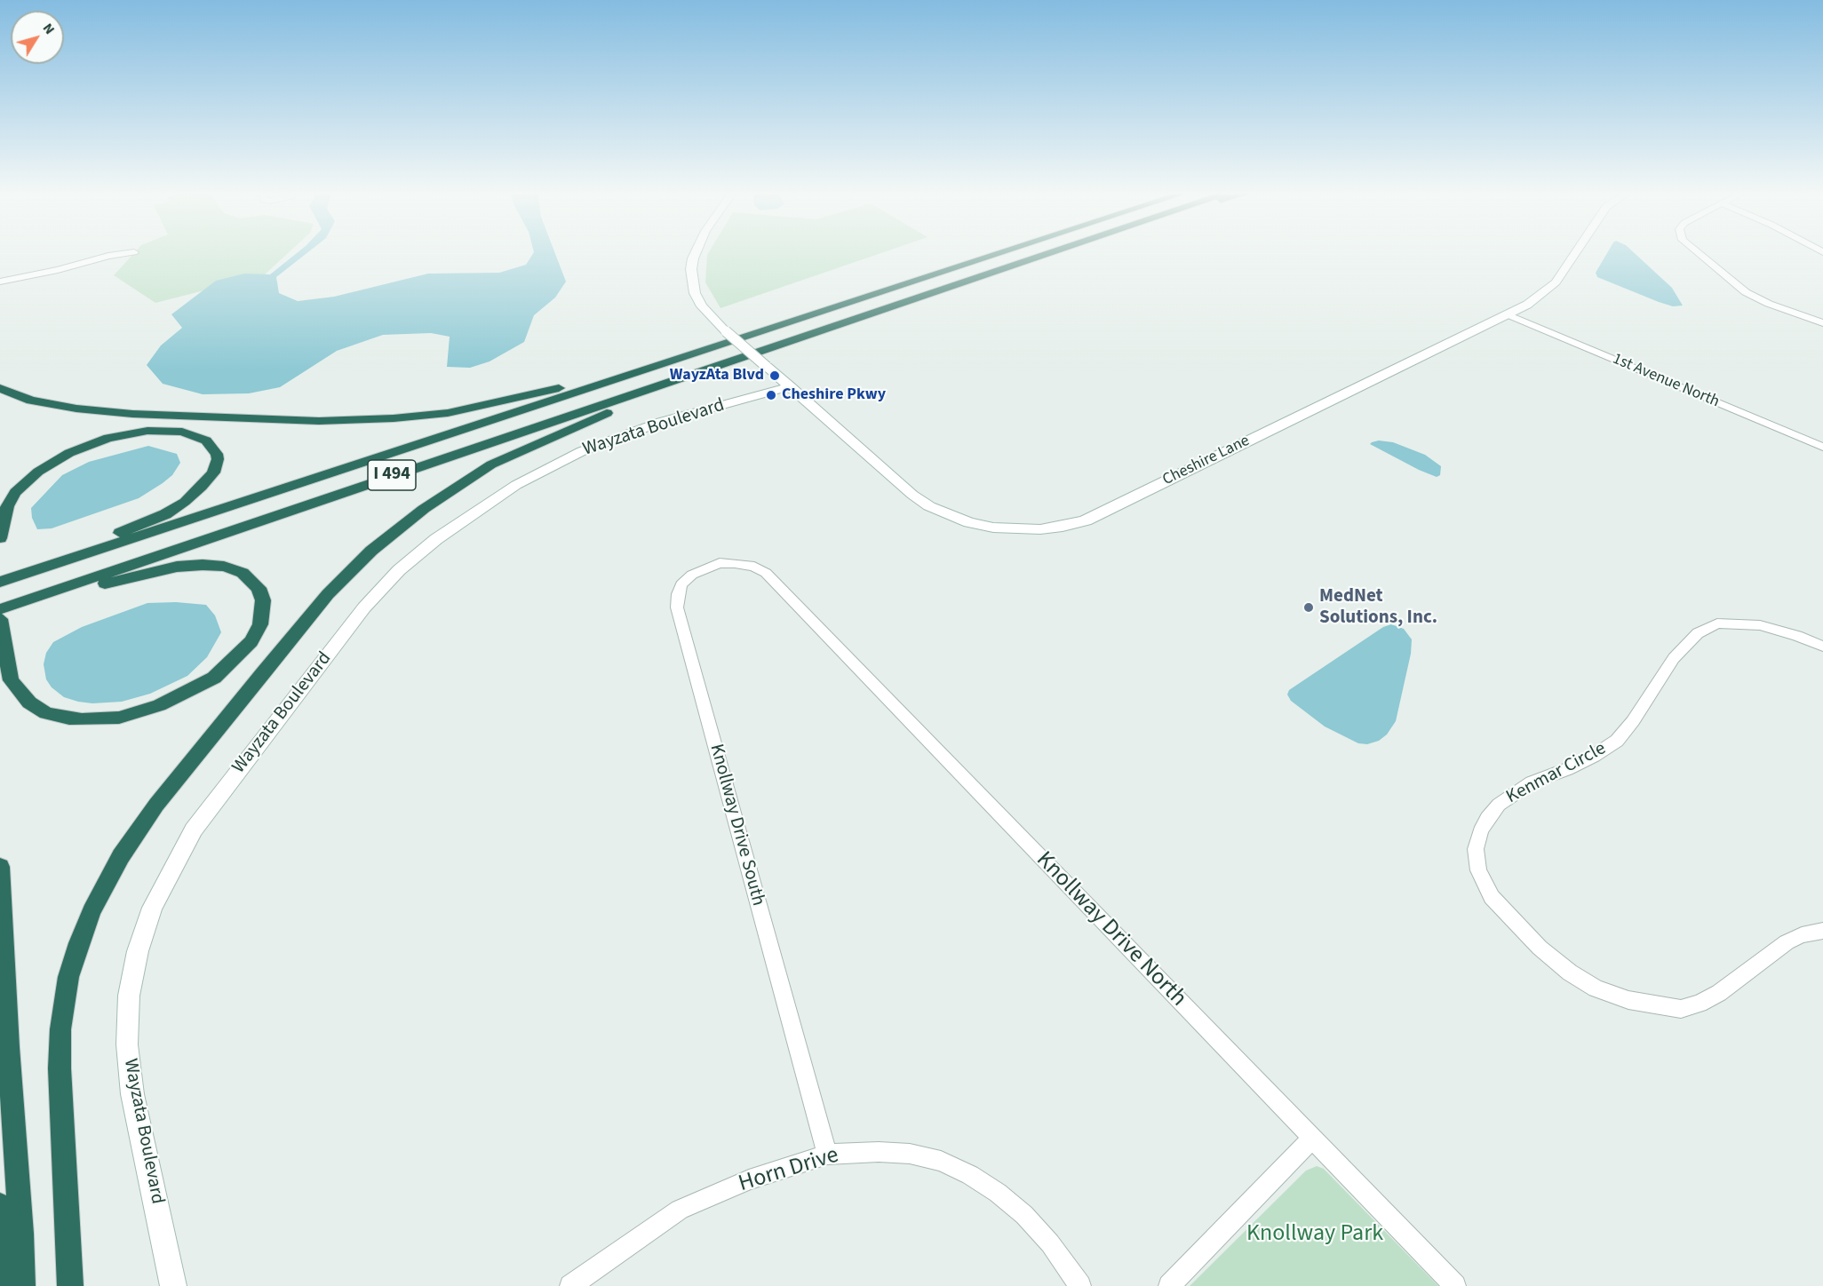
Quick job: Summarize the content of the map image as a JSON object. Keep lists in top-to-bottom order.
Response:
{
  "streets": {
    "highway": ["I 494"],
    "street": [
      "1st Avenue North",
      "Wayzata Boulevard",
      "Cheshire Lane",
      "Kenmar Circle",
      "Knollway Drive South",
      "Knollway Drive North",
      "Horn Drive"
    ]
  },
  "crossings": [
    ["1st Avenue North", "Cheshire Lane"],
    ["Wayzata Boulevard", "Cheshire Lane"],
    ["Knollway Drive South", "Knollway Drive North"],
    ["Knollway Drive South", "Horn Drive"]
  ],
  "parks": ["Knollway Park"],
  "places": ["WayzAta Blvd", "Cheshire Pkwy", "MedNet Solutions, Inc."],
  "north": "top right"
}
